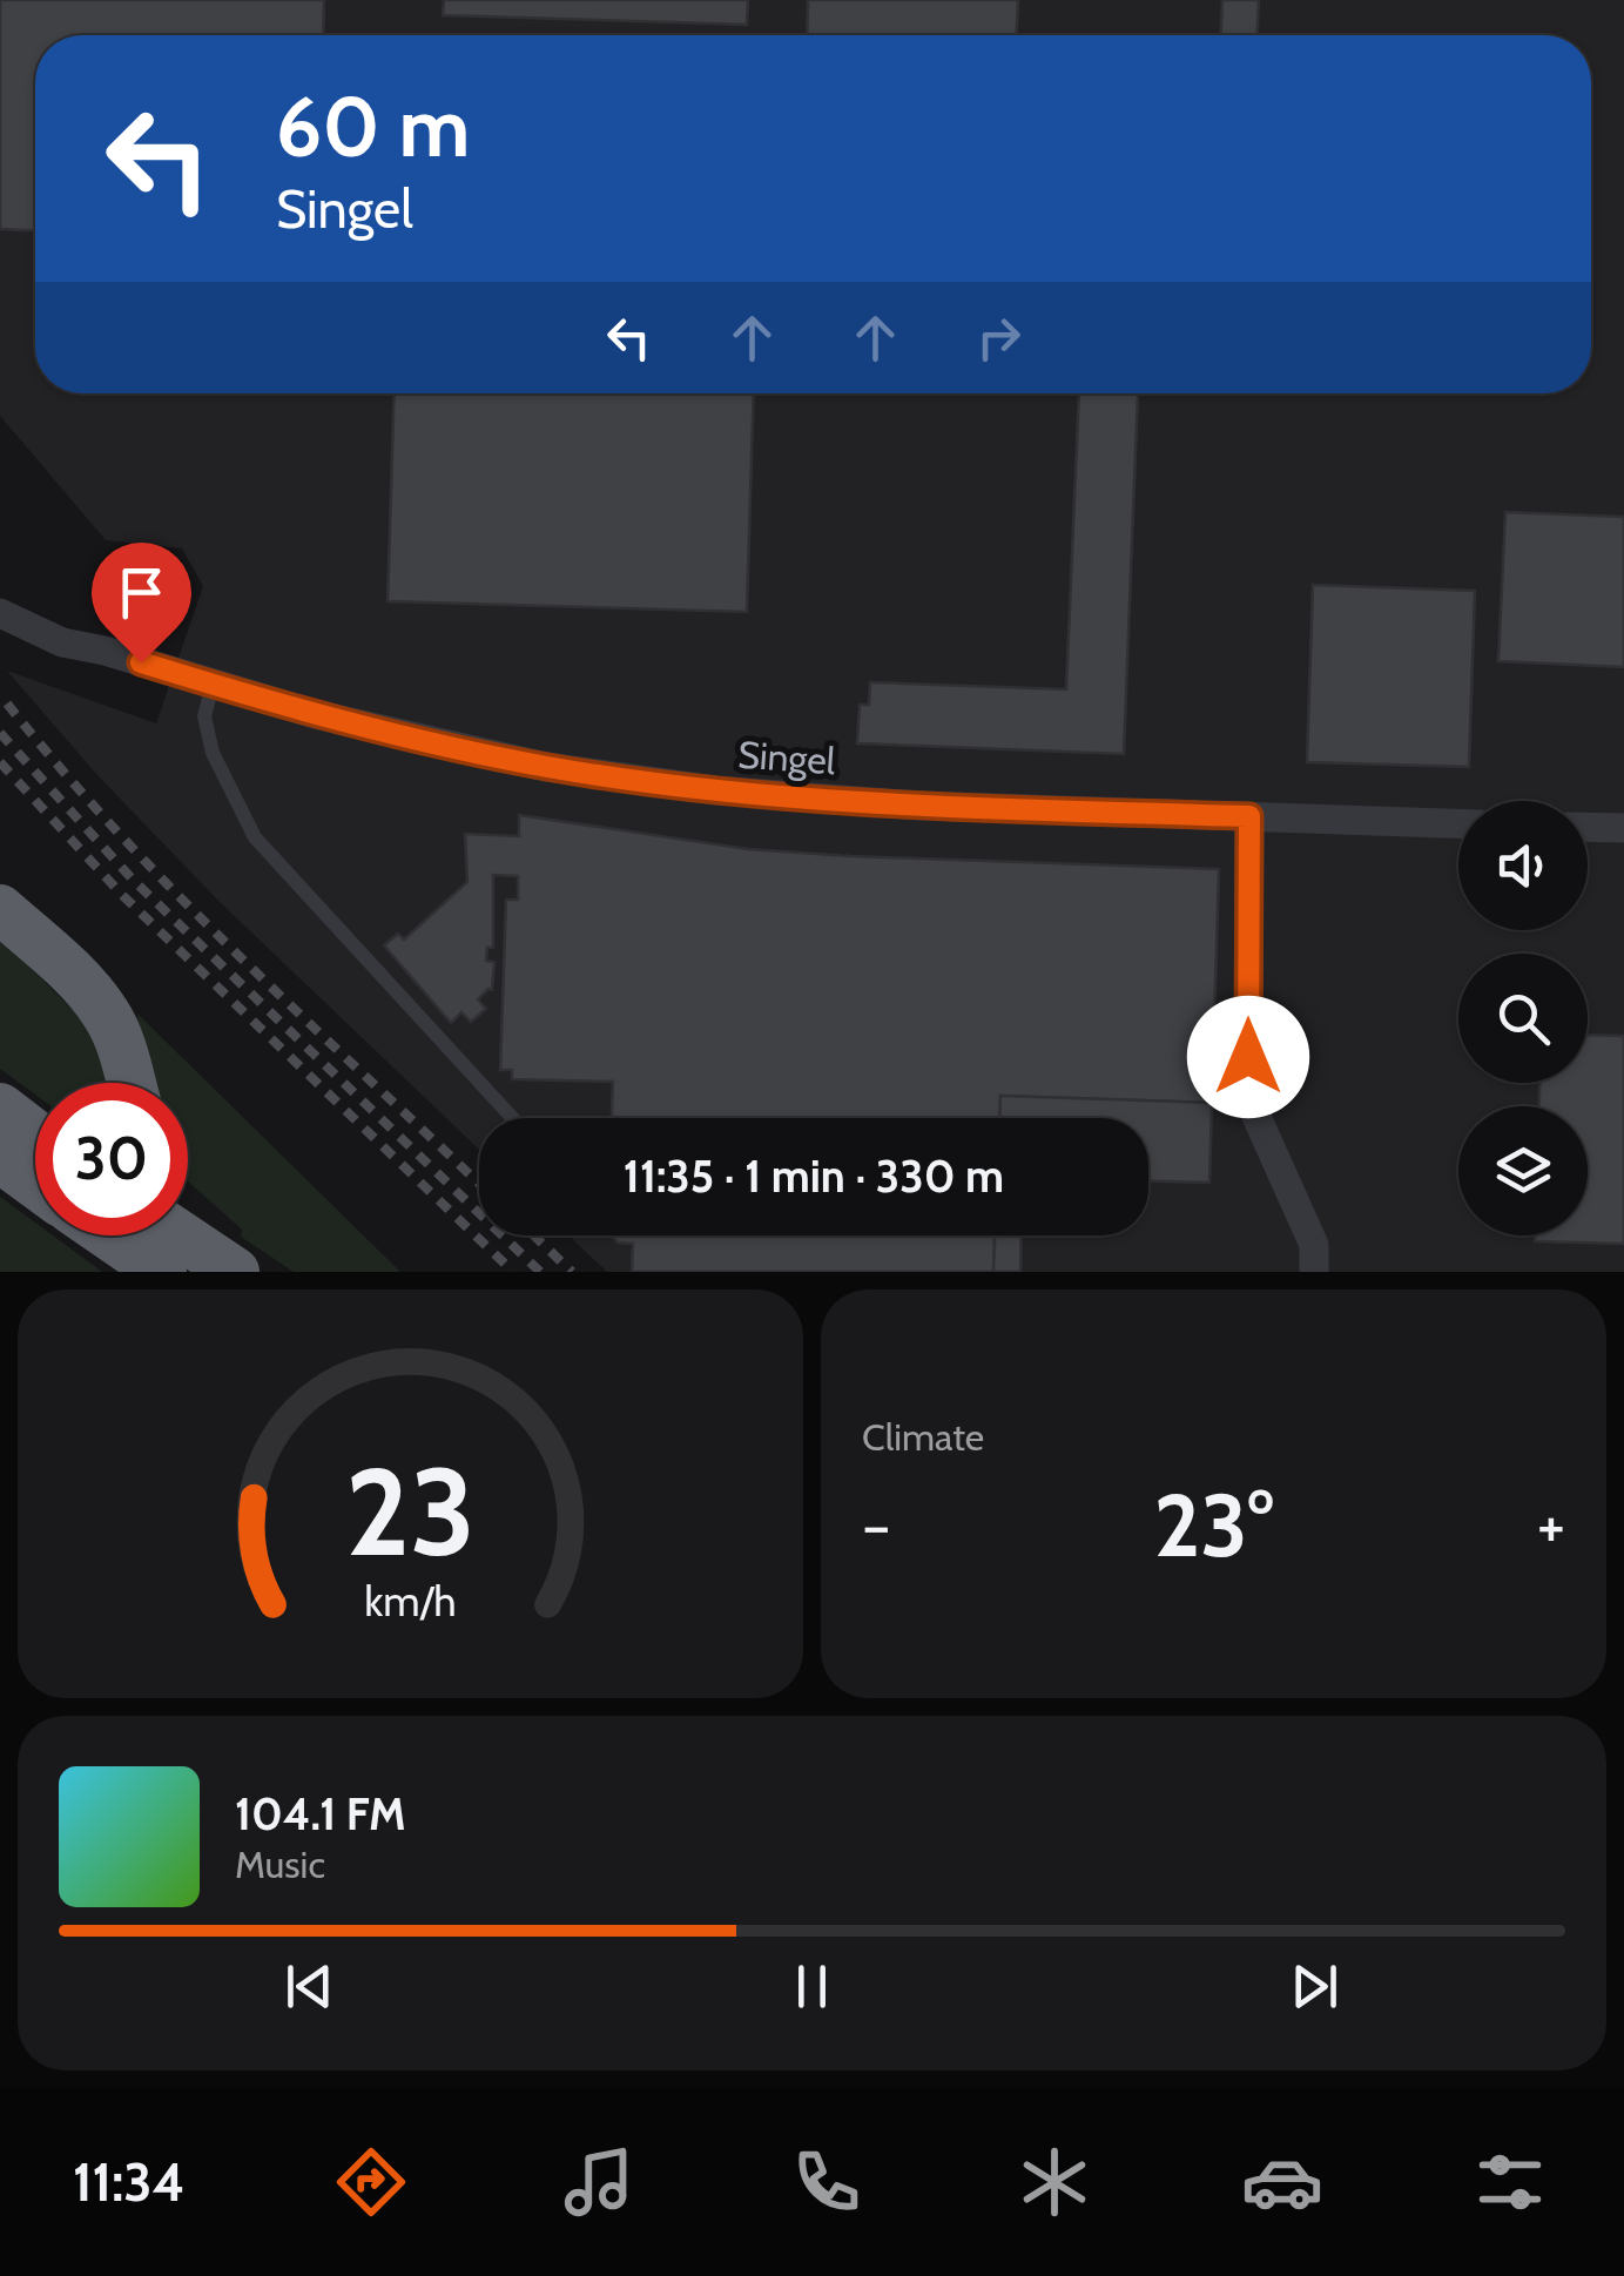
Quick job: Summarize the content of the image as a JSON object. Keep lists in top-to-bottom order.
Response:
{
  "streets": {
    "street": ["Singel"]
  },
  "page": {
    "turn": ["60 m", "Singel"],
    "limit": "30",
    "trip": "11:35 · 1 min · 330 m",
    "tile": "Climate",
    "heat": ["−", "23°", "+"],
    "song": ["104.1 FM", "Music"],
    "tabs": "11:34",
    "gauge": ["23", "km/h"]
  }
}
